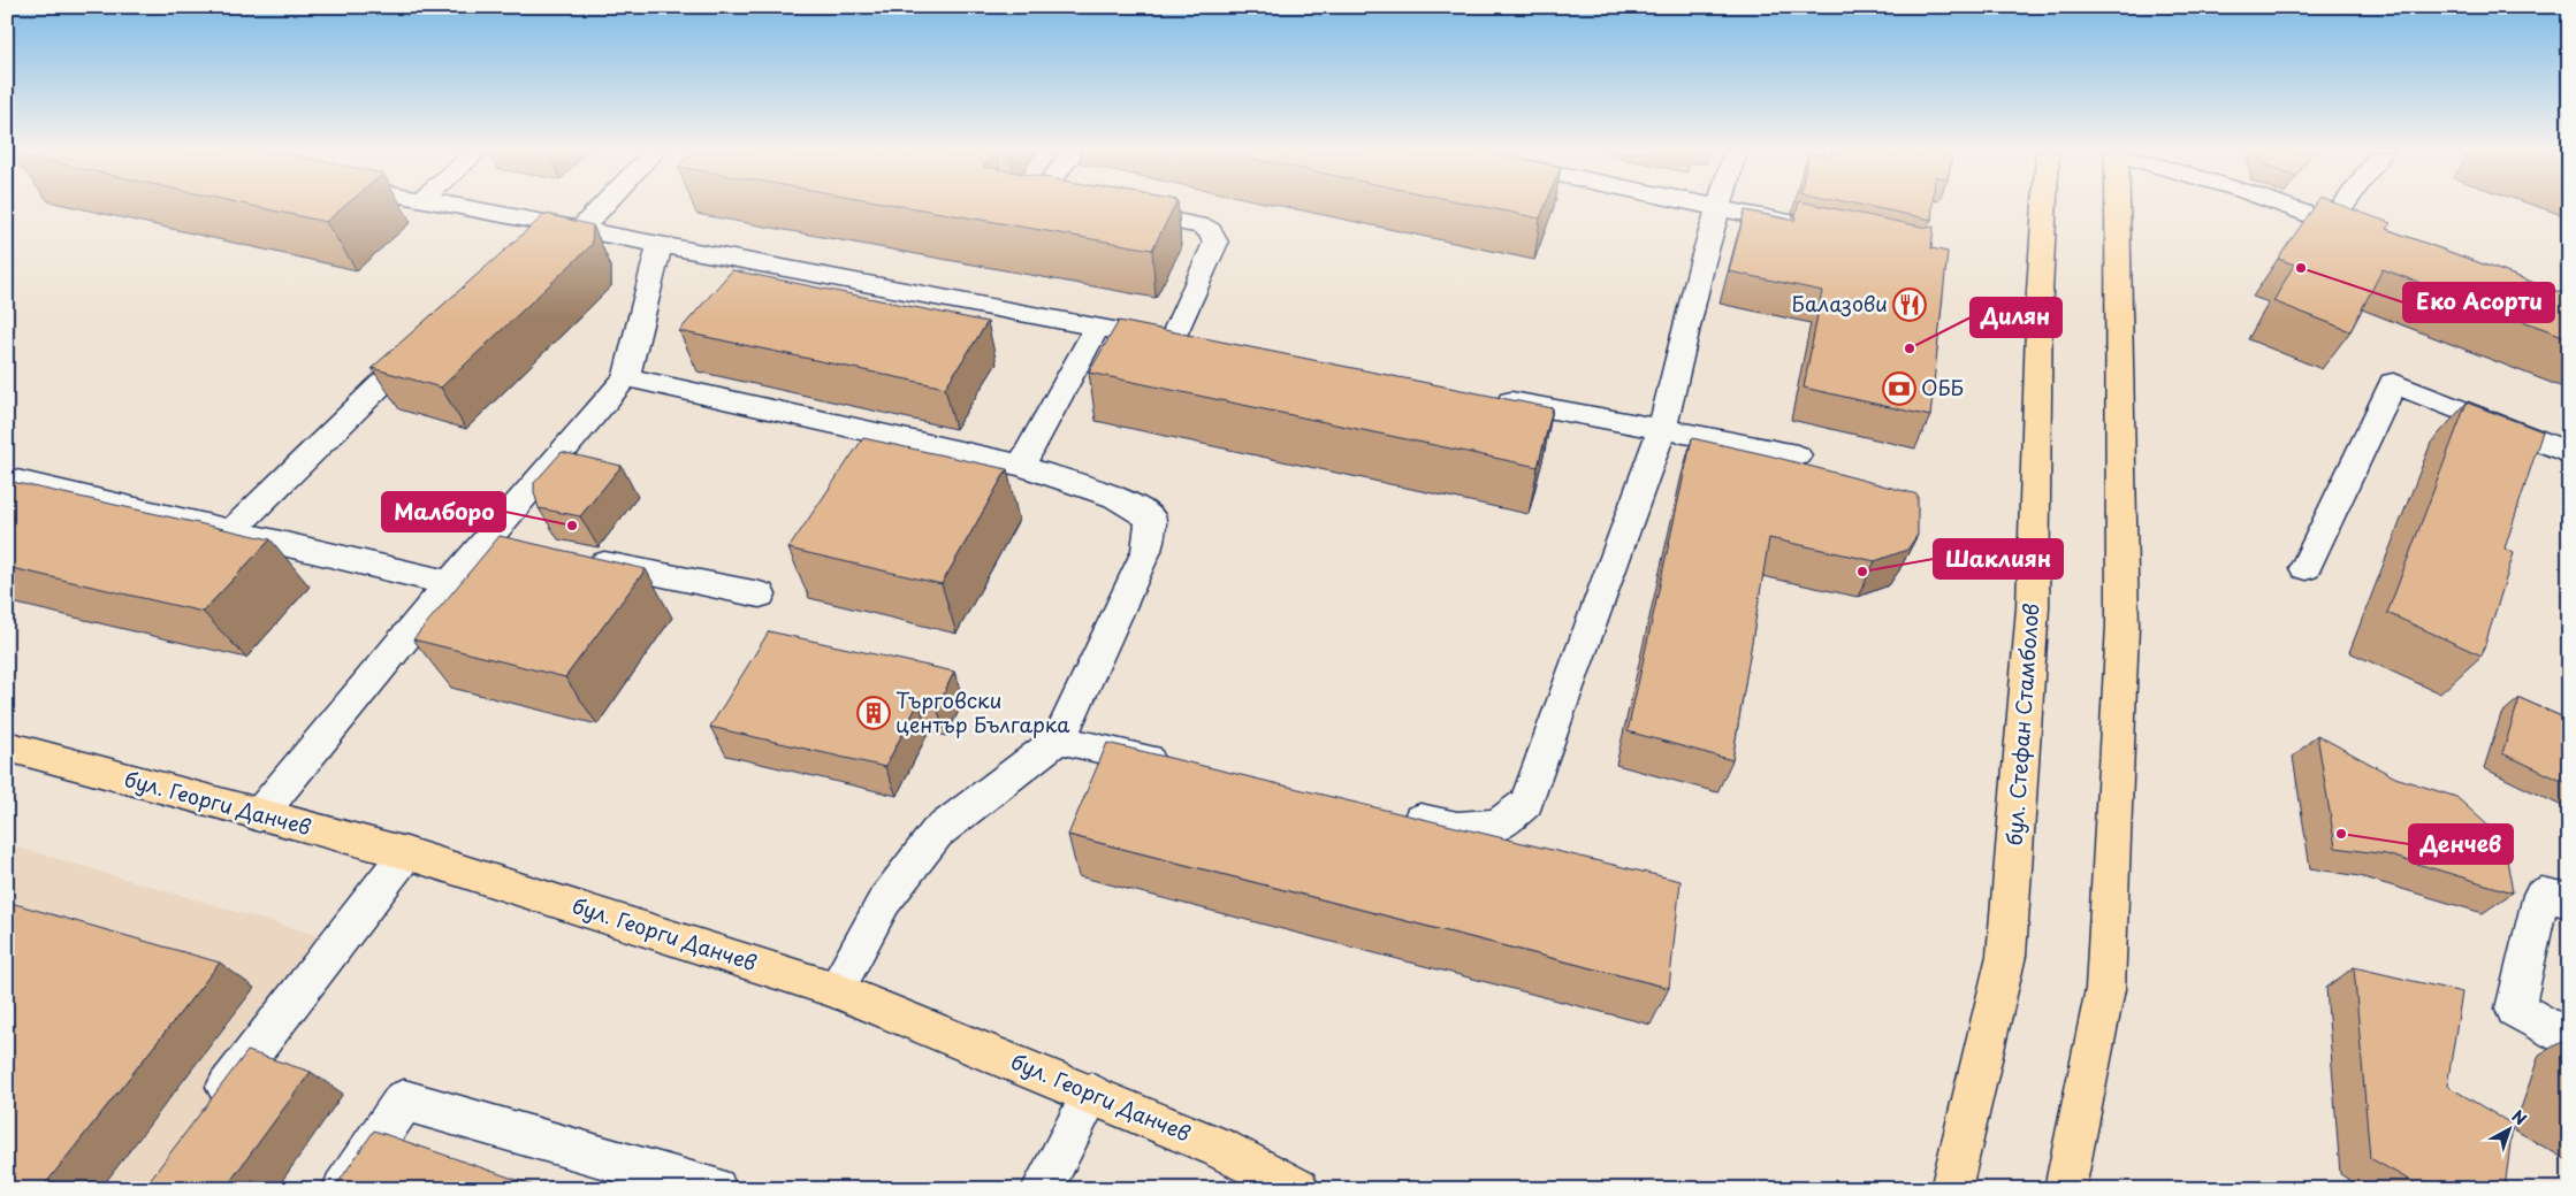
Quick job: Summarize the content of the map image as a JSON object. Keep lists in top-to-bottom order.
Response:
{
  "streets": {
    "main road": ["бул. Стефан Стамболов", "бул. Георги Данчев"]
  },
  "places": {
    "other": [
      "Еко Асорти",
      "Дилян",
      "Малборо",
      "Шаклиян",
      "Денчев"
    ],
    "restaurant": ["Балазови"],
    "bank": ["ОББ"],
    "building": ["Търговски център Българка"]
  },
  "north": "top right"
}
